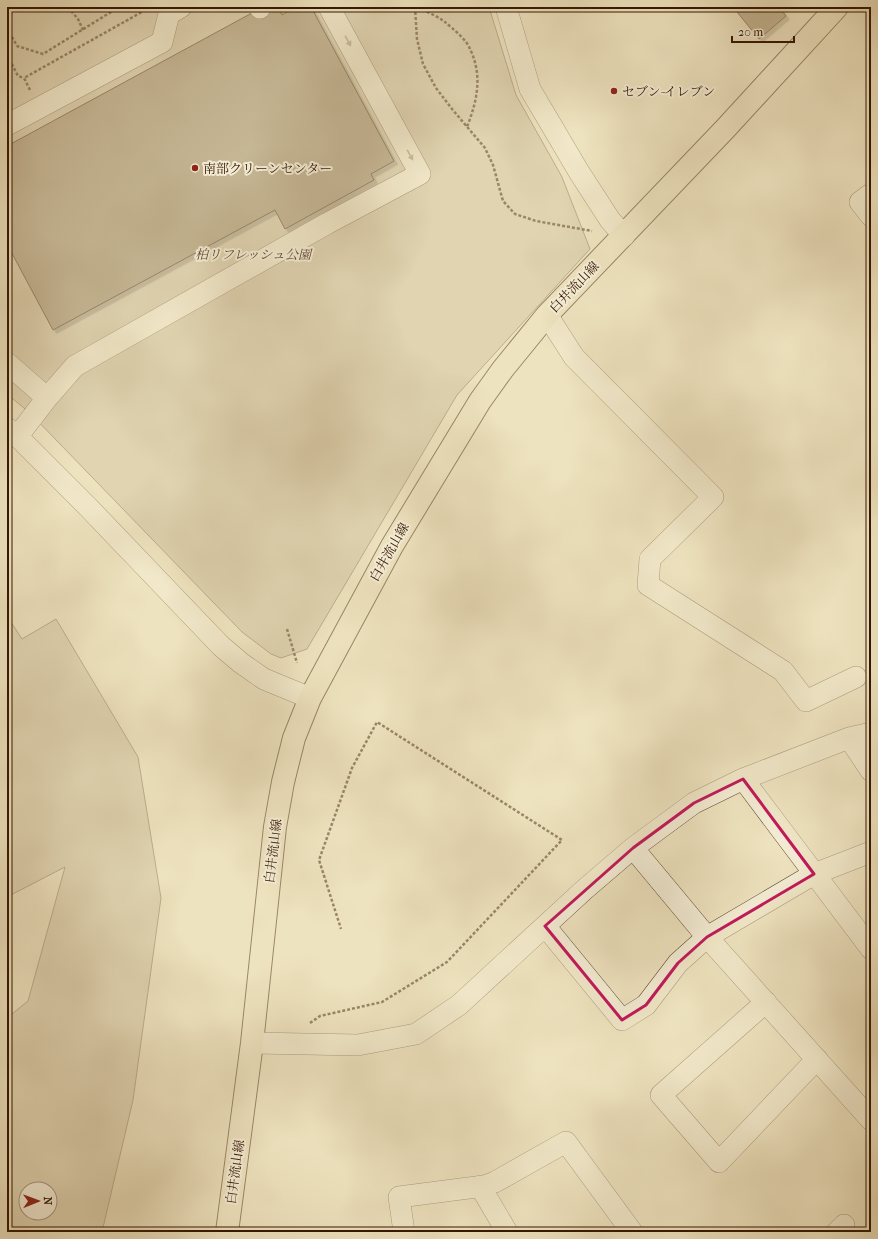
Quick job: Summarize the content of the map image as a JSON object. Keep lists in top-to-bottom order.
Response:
{
  "streets": {
    "main road": ["白井流山線"]
  },
  "parks": ["柏リフレッシュ公園"],
  "places": ["セブン-イレブン", "南部クリーンセンター"],
  "scale_bar": "20 m",
  "north": "right"
}
